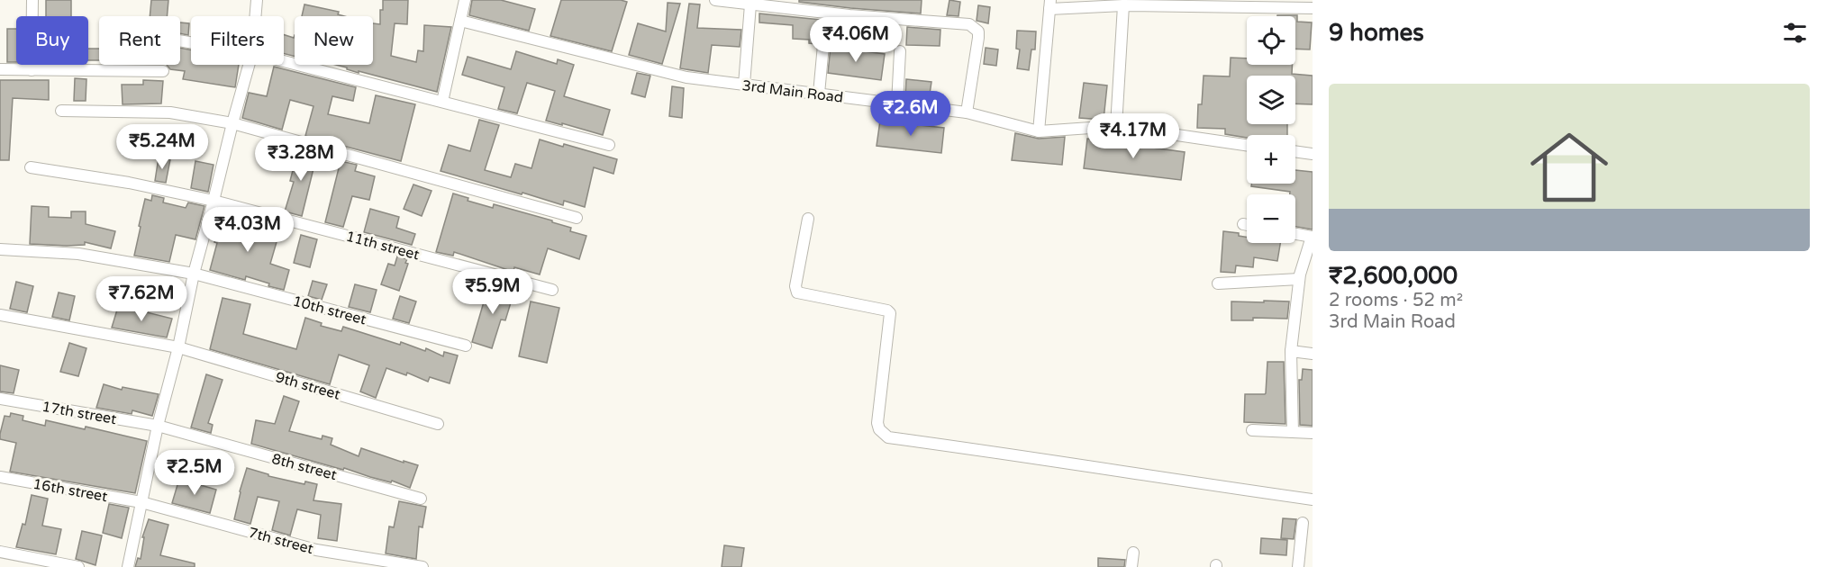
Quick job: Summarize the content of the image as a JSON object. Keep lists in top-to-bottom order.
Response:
{
  "streets": {
    "street": [
      "3rd Main Road",
      "11th street",
      "10th street",
      "9th street",
      "17th street",
      "8th street",
      "16th street",
      "7th street"
    ]
  },
  "crossings": [
    ["17th street", "8th street"],
    ["16th street", "7th street"]
  ],
  "page": {
    "heading": "9 homes",
    "map_buttons": ["+", "−"],
    "chip": [
      "Buy",
      "Rent",
      "Filters",
      "New"
    ],
    "price": [
      "₹4.06M",
      "₹2.6M",
      "₹4.17M",
      "₹5.24M",
      "₹3.28M",
      "₹4.03M",
      "₹5.9M",
      "₹7.62M",
      "₹2.5M"
    ],
    "list": [
      {
        "name": "₹2,600,000",
        "note": "2 rooms · 52 m² · 3rd Main Road"
      }
    ]
  }
}
